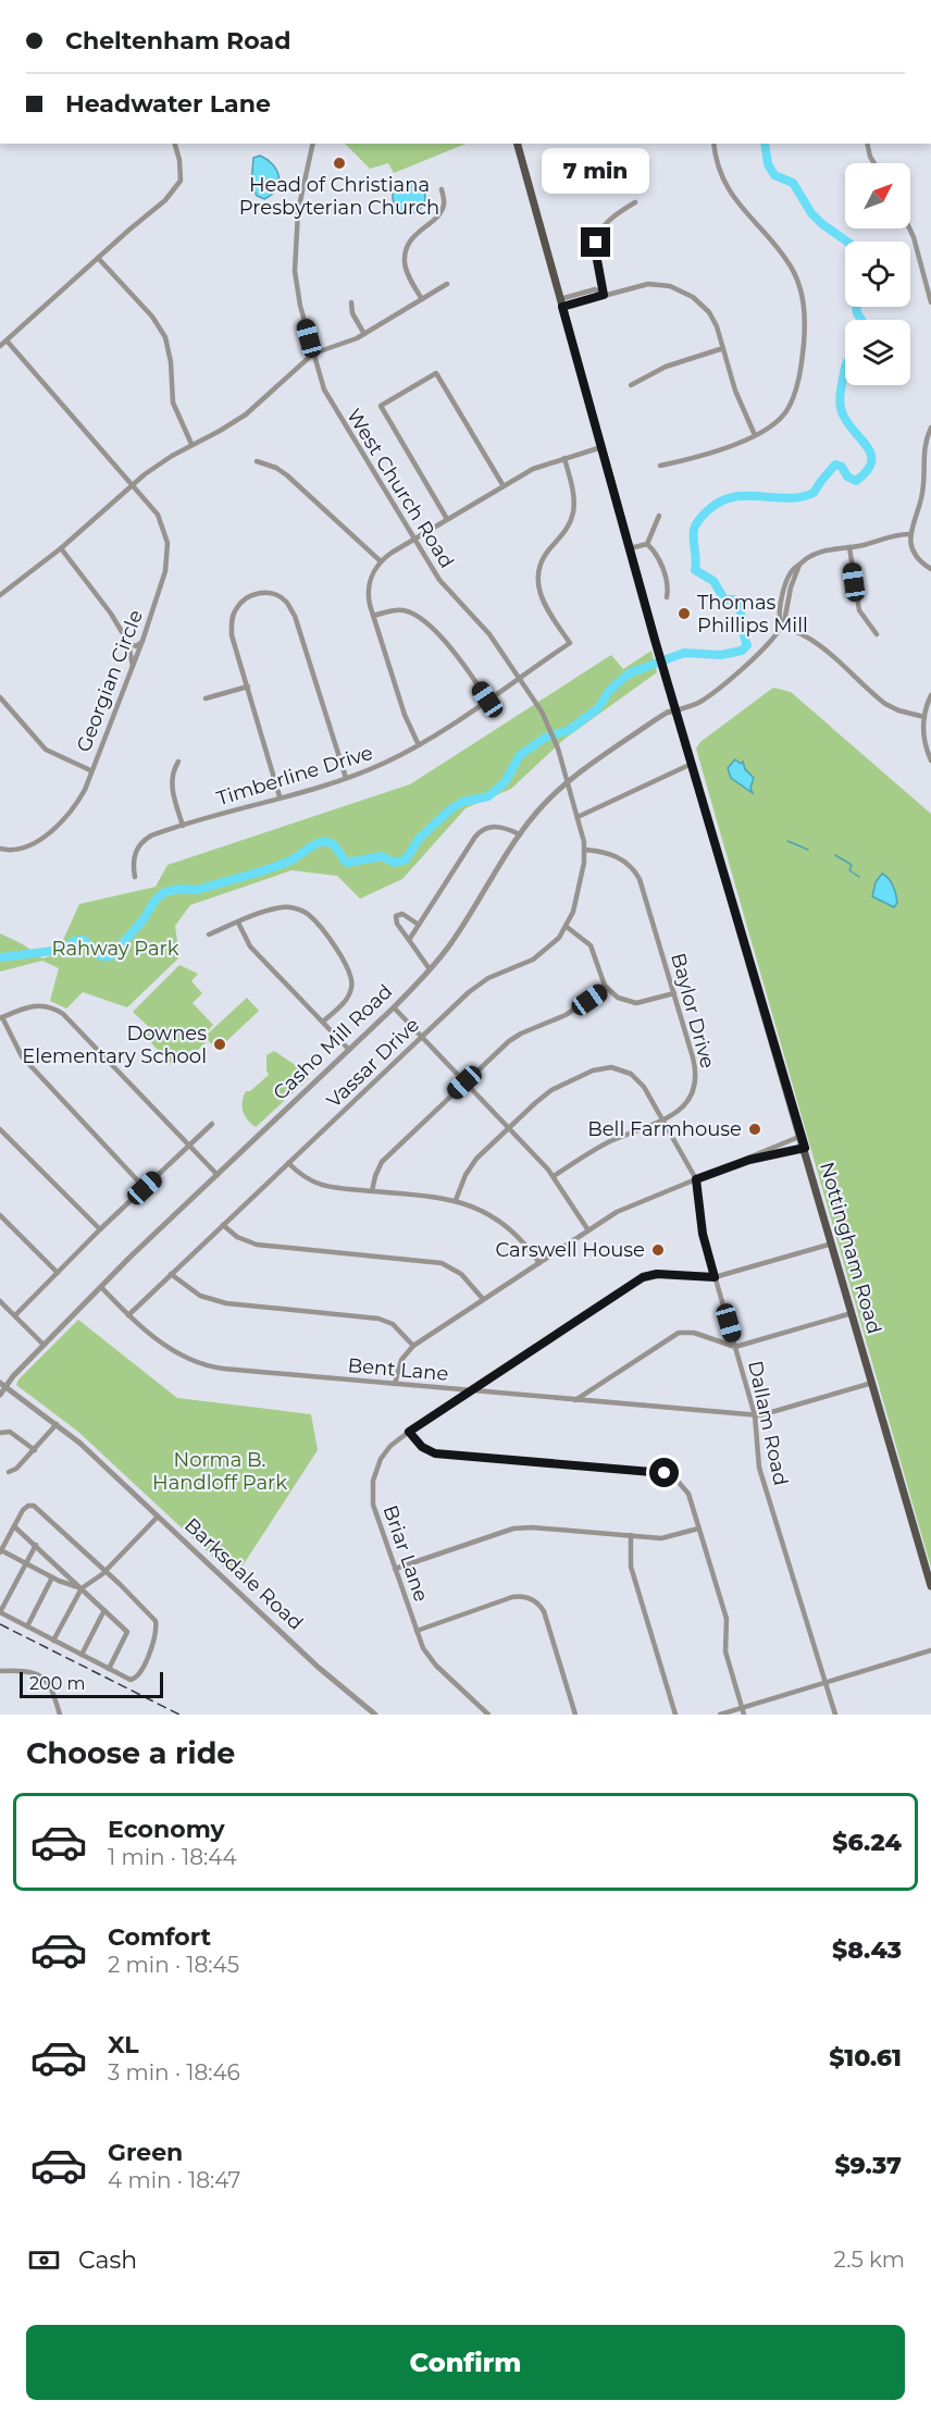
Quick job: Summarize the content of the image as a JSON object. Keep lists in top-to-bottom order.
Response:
{
  "streets": {
    "main road": ["Nottingham Road"],
    "street": [
      "West Church Road",
      "Georgian Circle",
      "Timberline Drive",
      "Baylor Drive",
      "Casho Mill Road",
      "Vassar Drive",
      "Bent Lane",
      "Dallam Road",
      "Briar Lane",
      "Barksdale Road"
    ]
  },
  "crossings": [
    ["West Church Road", "Timberline Drive"],
    ["West Church Road", "Casho Mill Road"],
    ["West Church Road", "Vassar Drive"],
    ["Baylor Drive", "Vassar Drive"],
    ["Baylor Drive", "Dallam Road"],
    ["Casho Mill Road", "Nottingham Road"],
    ["Casho Mill Road", "Bent Lane"],
    ["Casho Mill Road", "Barksdale Road"],
    ["Vassar Drive", "Bent Lane"],
    ["Nottingham Road", "Bent Lane"],
    ["Nottingham Road", "Briar Lane"],
    ["Bent Lane", "Dallam Road"],
    ["Bent Lane", "Briar Lane"],
    ["Dallam Road", "Briar Lane"]
  ],
  "parks": ["Rahway Park", "Norma B. Handloff Park"],
  "places": [
    "Head of Christiana Presbyterian Church",
    "Thomas Phillips Mill",
    "Downes Elementary School",
    "Bell Farmhouse",
    "Carswell House"
  ],
  "scale_bar": "200 m",
  "north": "top right",
  "page": {
    "banner": ["Cheltenham Road", "Headwater Lane"],
    "bubble": "7 min",
    "scale": "200 m",
    "heading": "Choose a ride",
    "list": [
      {
        "name": "Economy",
        "note": "1 min · 18:44",
        "value": "$6.24"
      },
      {
        "name": "Comfort",
        "note": "2 min · 18:45",
        "value": "$8.43"
      },
      {
        "name": "XL",
        "note": "3 min · 18:46",
        "value": "$10.61"
      },
      {
        "name": "Green",
        "note": "4 min · 18:47",
        "value": "$9.37"
      }
    ],
    "pay": ["Cash", "2.5 km"],
    "buttons": "Confirm"
  }
}
